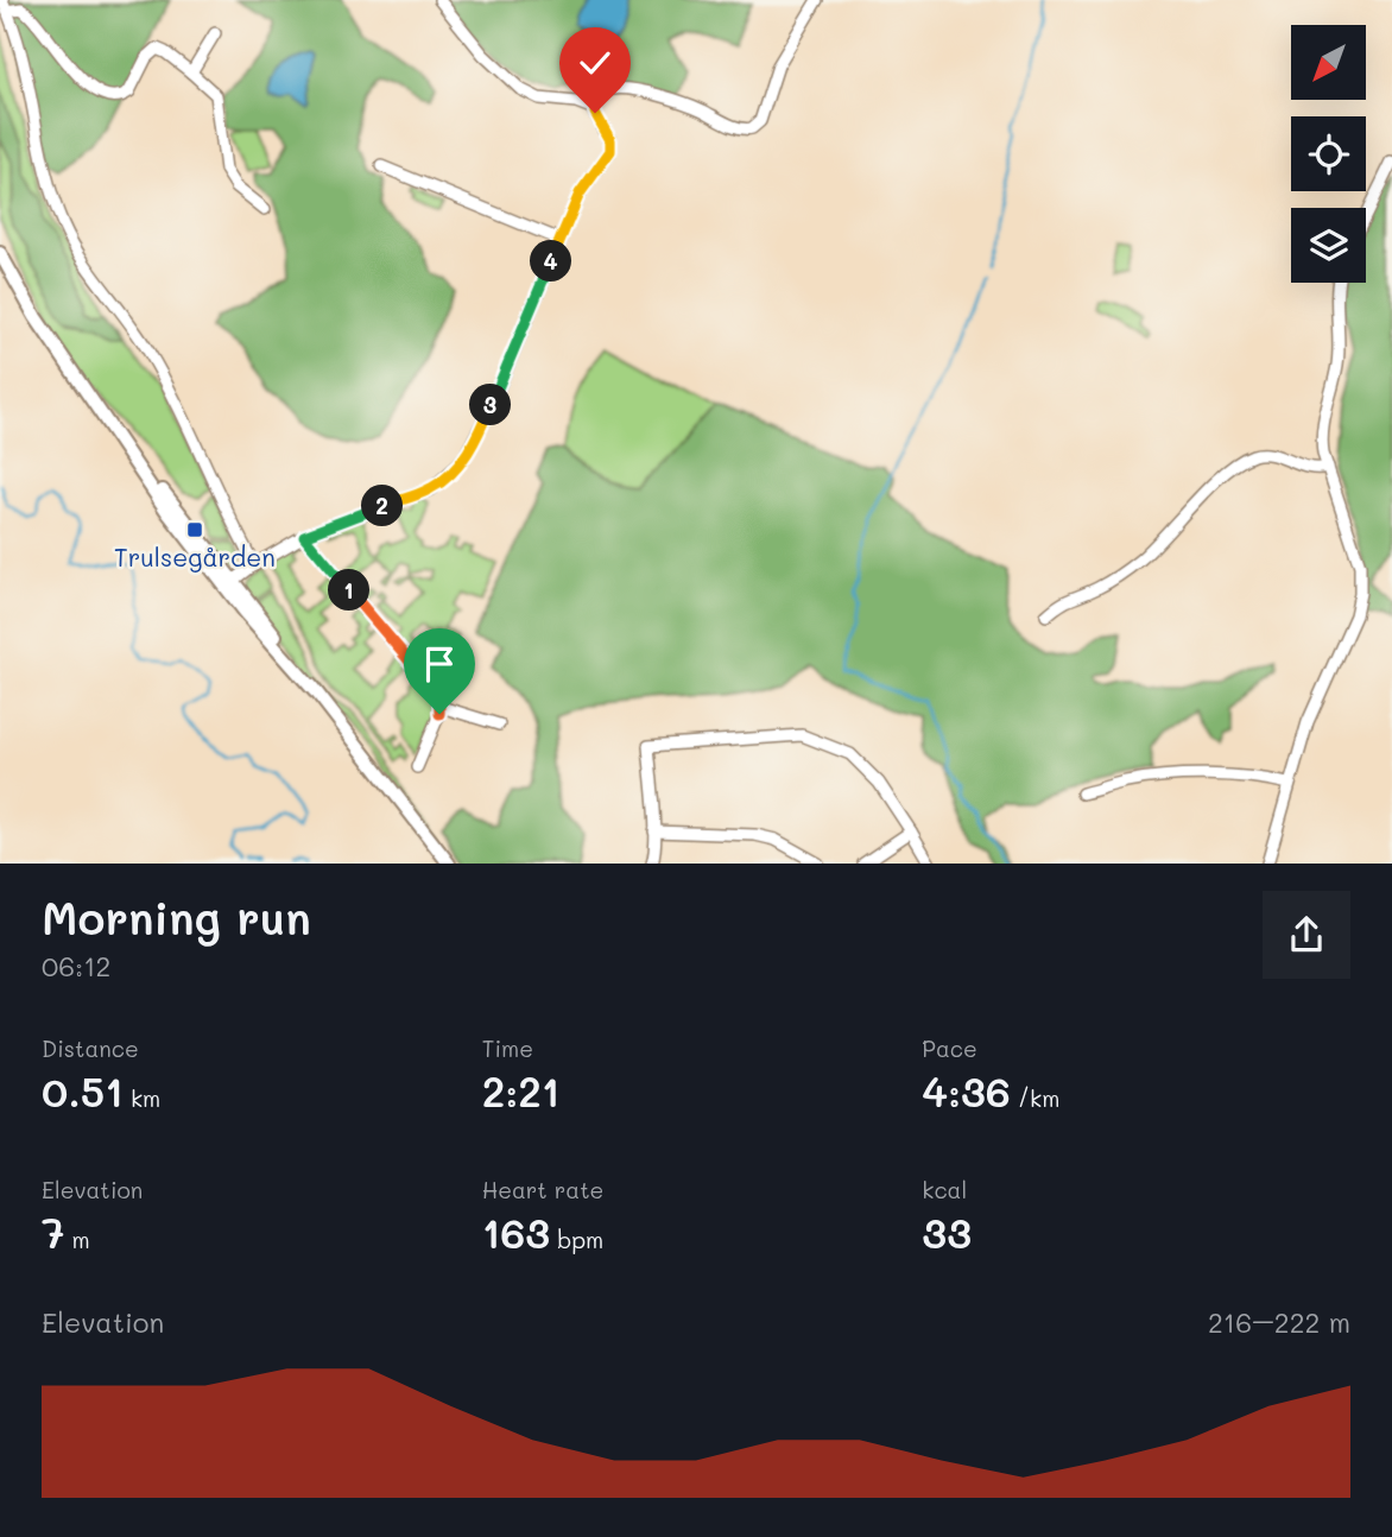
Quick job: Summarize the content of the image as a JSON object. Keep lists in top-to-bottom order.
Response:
{
  "places": {
    "transit": ["Trulsegården"]
  },
  "north": "bottom left",
  "page": {
    "pins": [
      "4",
      "3",
      "2",
      "1"
    ],
    "heading": ["Morning run", "06:12"],
    "stats": [
      ["Distance", "0.51 km"],
      ["Time", "2:21"],
      ["Pace", "4:36 /km"],
      ["Elevation", "7 m"],
      ["Heart rate", "163 bpm"],
      ["kcal", "33"]
    ],
    "chart": ["Elevation", "216–222 m"]
  }
}
